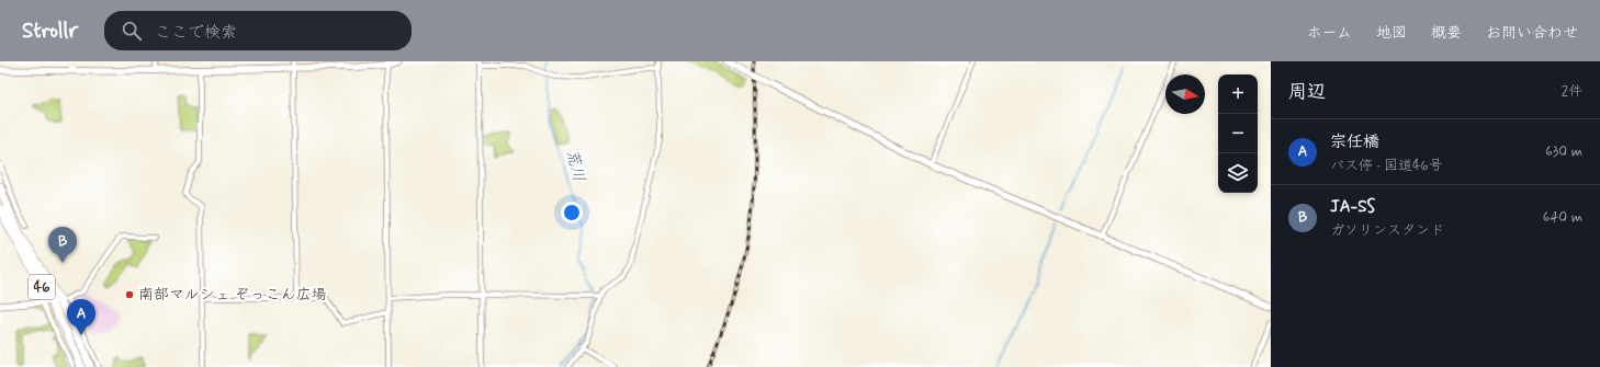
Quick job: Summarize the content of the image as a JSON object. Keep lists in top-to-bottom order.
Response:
{
  "streets": {
    "highway": ["46"]
  },
  "water": ["荒川"],
  "places": ["南部マルシェ ぞっこん広場"],
  "north": "right",
  "page": {
    "header": "Strollr",
    "search": "ここで検索",
    "nav": [
      "ホーム",
      "地図",
      "概要",
      "お問い合わせ"
    ],
    "heading": ["周辺", "2件"],
    "map_buttons": ["+", "−"],
    "list": [
      {
        "mark": "A",
        "name": "宗任橋",
        "note": "バス停 · 国道46号",
        "value": "630 m"
      },
      {
        "mark": "B",
        "name": "JA-SS",
        "note": "ガソリンスタンド",
        "value": "640 m"
      }
    ],
    "pins": ["B", "A"]
  }
}
